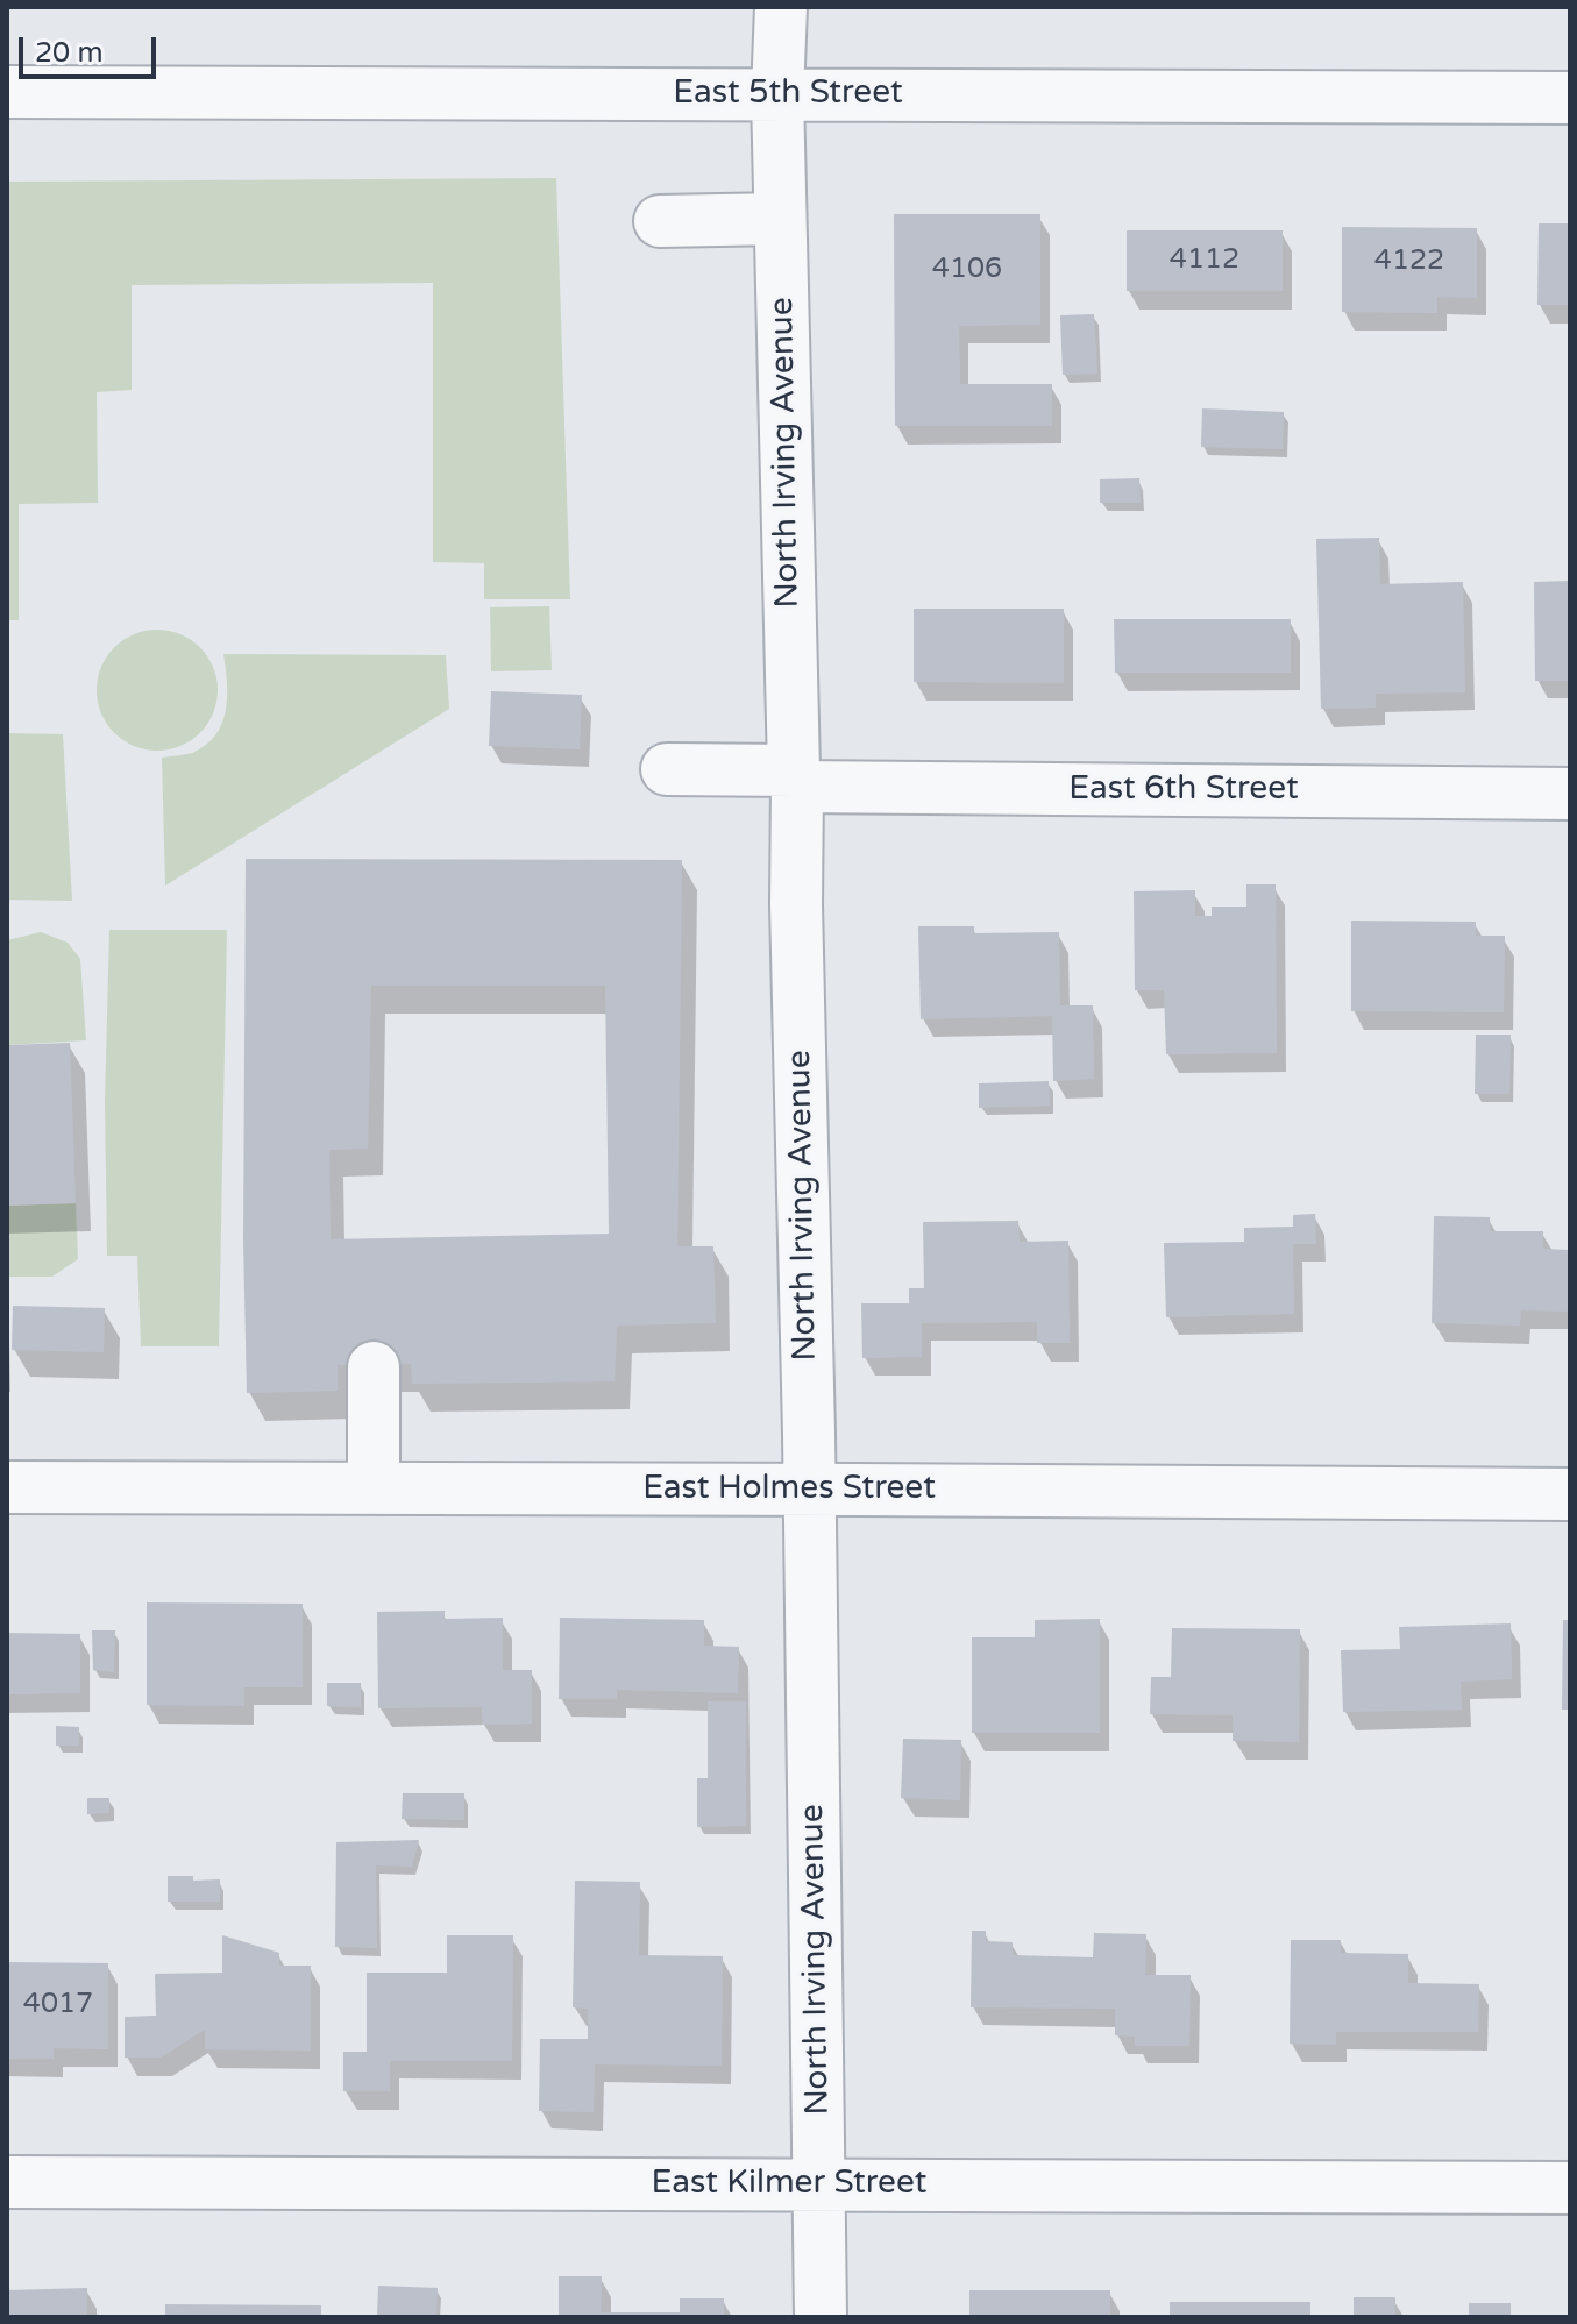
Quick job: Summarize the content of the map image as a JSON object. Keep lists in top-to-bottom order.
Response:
{
  "streets": {
    "street": [
      "East 5th Street",
      "North Irving Avenue",
      "East 6th Street",
      "East Holmes Street",
      "East Kilmer Street"
    ]
  },
  "crossings": [
    ["East 5th Street", "North Irving Avenue"],
    ["North Irving Avenue", "East 6th Street"],
    ["North Irving Avenue", "East Holmes Street"],
    ["North Irving Avenue", "East Kilmer Street"]
  ],
  "house_numbers": [
    "4112",
    "4122",
    "4106",
    "4017"
  ],
  "scale_bar": "20 m"
}
